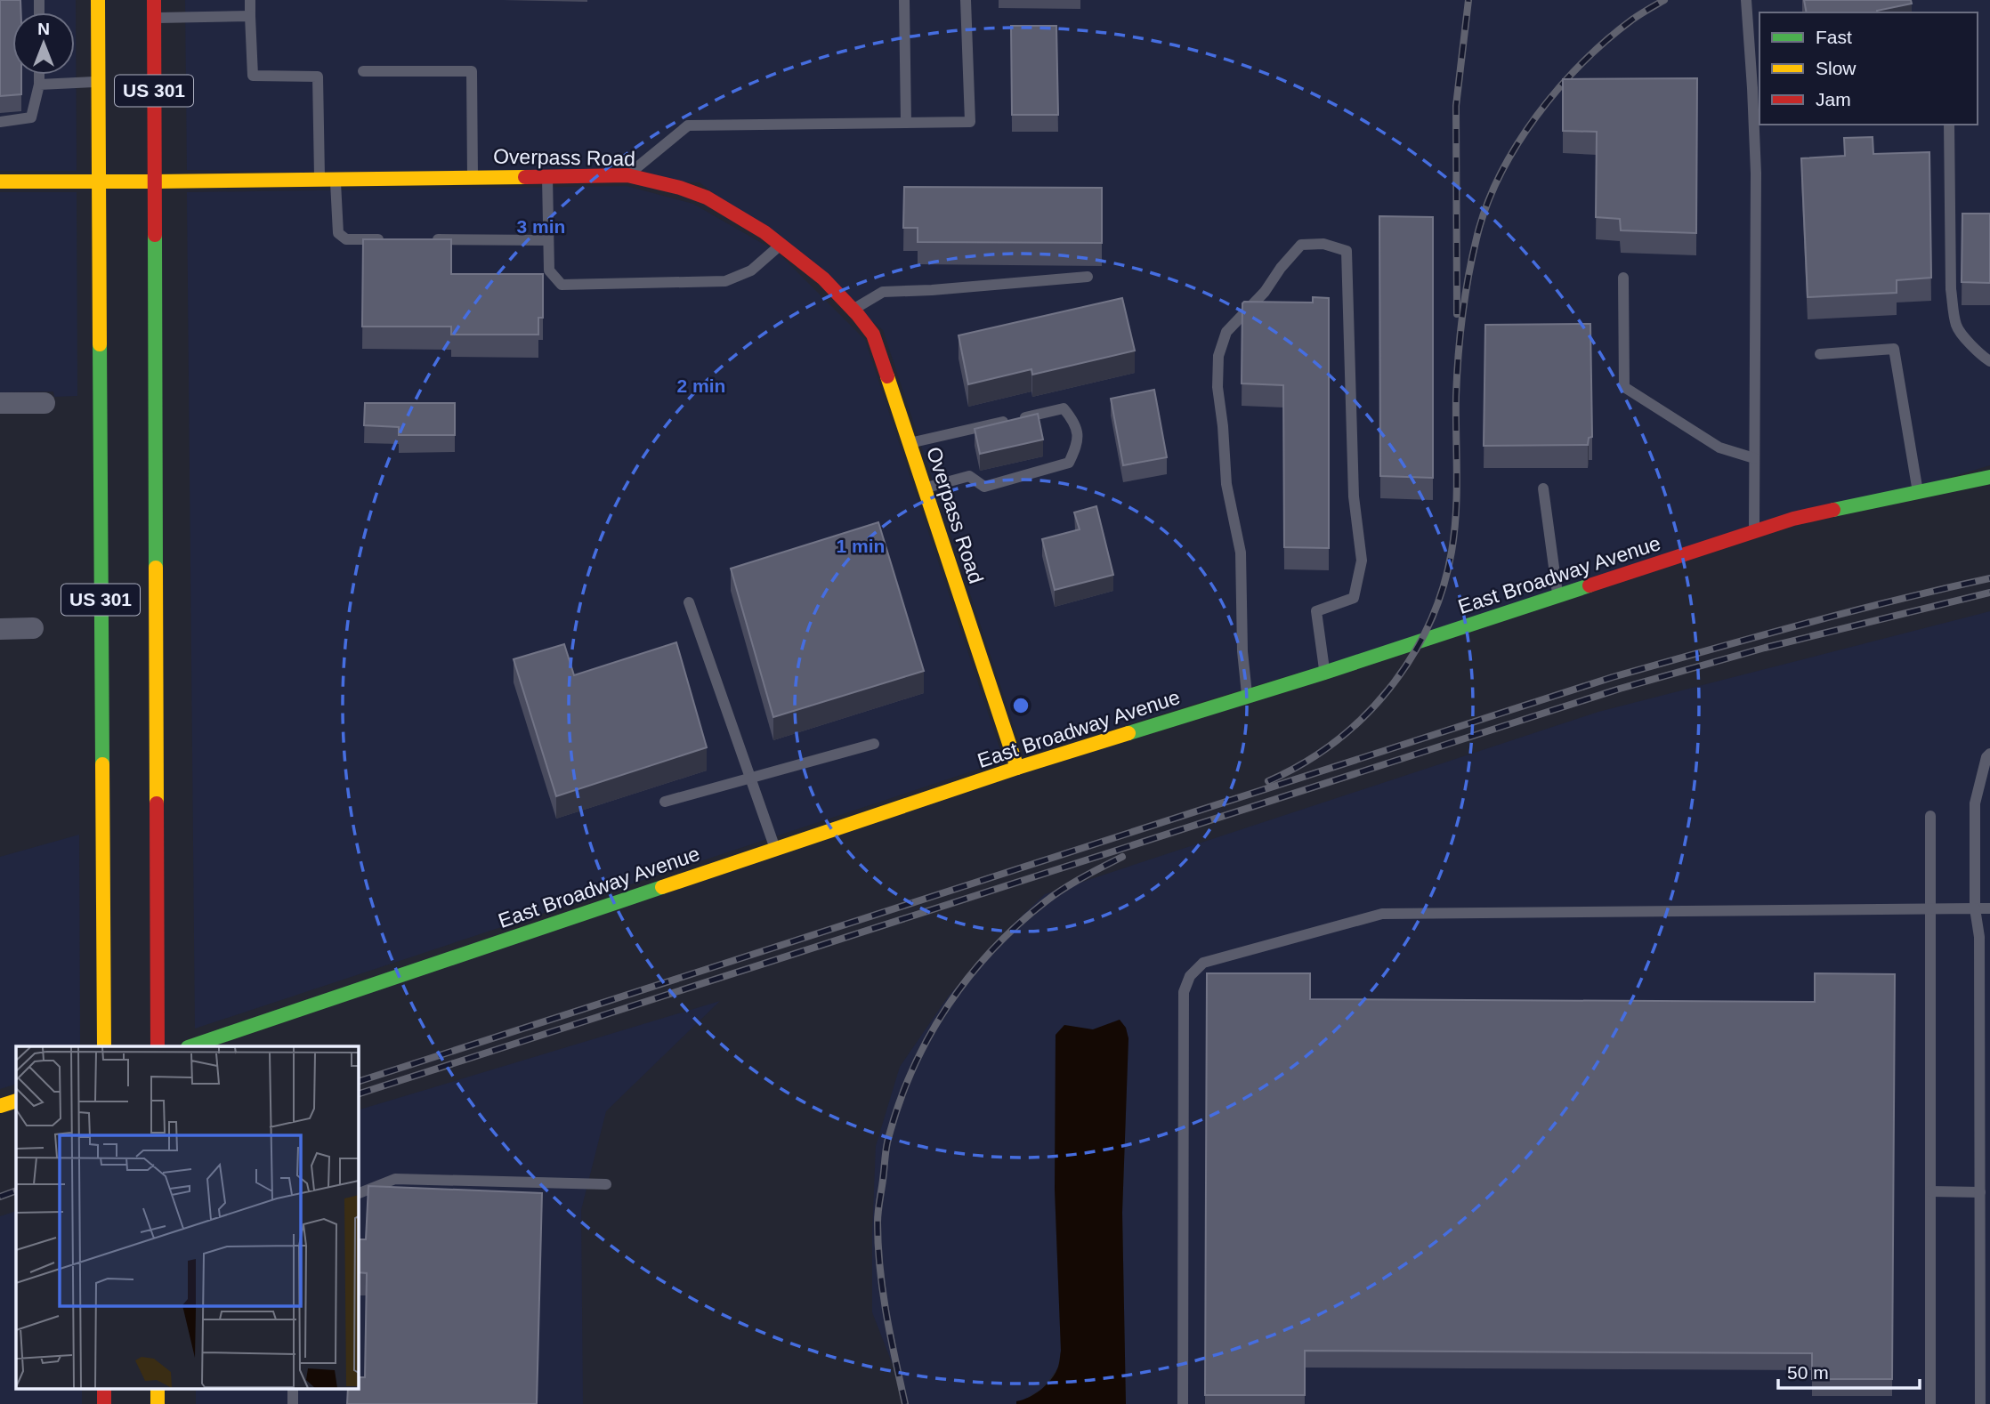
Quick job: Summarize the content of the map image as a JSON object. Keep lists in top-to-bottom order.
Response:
{
  "streets": {
    "main road": ["US 301", "Overpass Road", "East Broadway Avenue"]
  },
  "crossings": [
    ["US 301", "Overpass Road"],
    ["Overpass Road", "East Broadway Avenue"]
  ],
  "legend": ["Fast", "Slow", "Jam"],
  "scale_bar": "50 m",
  "north": "top",
  "rings": ["3 min", "2 min", "1 min"]
}
